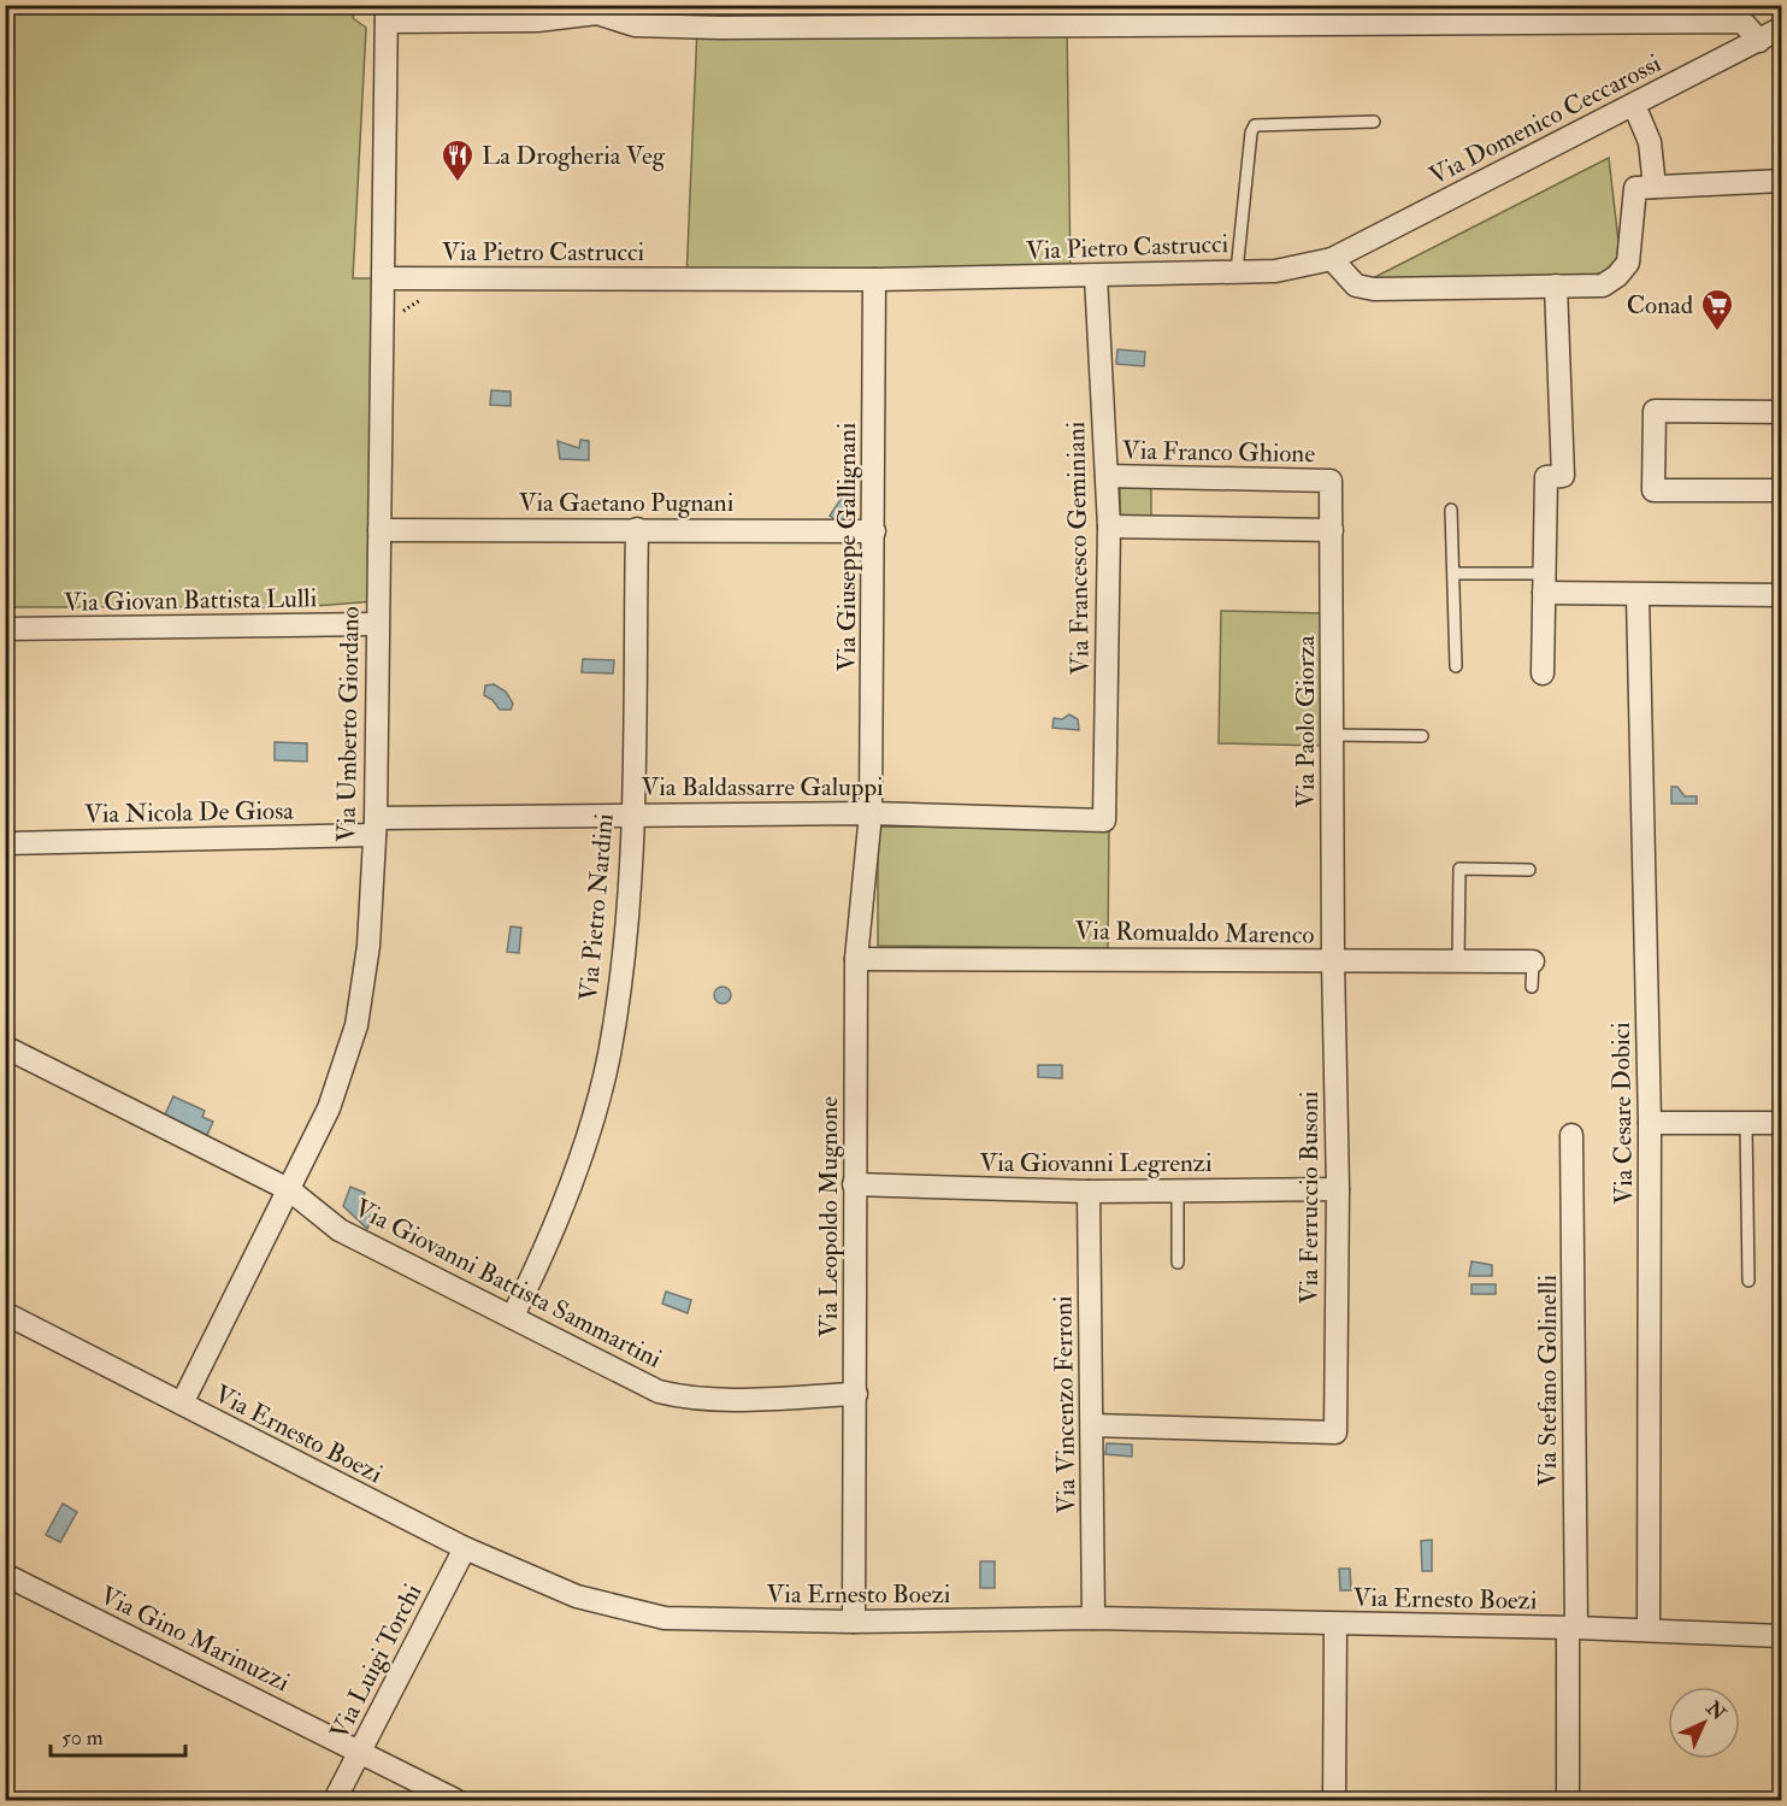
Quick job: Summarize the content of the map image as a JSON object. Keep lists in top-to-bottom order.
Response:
{
  "streets": {
    "street": [
      "Via Domenico Ceccarossi",
      "Via Pietro Castrucci",
      "Via Franco Ghione",
      "Via Gaetano Pugnani",
      "Via Giuseppe Gallignani",
      "Via Francesco Geminiani",
      "Via Giovan Battista Lulli",
      "Via Paolo Giorza",
      "Via Umberto Giordano",
      "Via Baldassarre Galuppi",
      "Via Nicola De Giosa",
      "Via Pietro Nardini",
      "Via Romualdo Marenco",
      "Via Cesare Dobici",
      "Via Giovanni Legrenzi",
      "Via Ferruccio Busoni",
      "Via Leopoldo Mugnone",
      "Via Giovanni Battista Sammartini",
      "Via Stefano Golinelli",
      "Via Vincenzo Ferroni",
      "Via Ernesto Boezi",
      "Via Gino Marinuzzi",
      "Via Luigi Torchi"
    ]
  },
  "crossings": [
    ["Via Domenico Ceccarossi", "Via Pietro Castrucci"],
    ["Via Pietro Castrucci", "Via Giuseppe Gallignani"],
    ["Via Pietro Castrucci", "Via Francesco Geminiani"],
    ["Via Pietro Castrucci", "Via Umberto Giordano"],
    ["Via Franco Ghione", "Via Francesco Geminiani"],
    ["Via Franco Ghione", "Via Paolo Giorza"],
    ["Via Gaetano Pugnani", "Via Giuseppe Gallignani"],
    ["Via Gaetano Pugnani", "Via Umberto Giordano"],
    ["Via Gaetano Pugnani", "Via Pietro Nardini"],
    ["Via Giuseppe Gallignani", "Via Baldassarre Galuppi"],
    ["Via Giuseppe Gallignani", "Via Leopoldo Mugnone"],
    ["Via Francesco Geminiani", "Via Baldassarre Galuppi"],
    ["Via Giovan Battista Lulli", "Via Umberto Giordano"],
    ["Via Paolo Giorza", "Via Romualdo Marenco"],
    ["Via Paolo Giorza", "Via Ferruccio Busoni"],
    ["Via Umberto Giordano", "Via Baldassarre Galuppi"],
    ["Via Umberto Giordano", "Via Nicola De Giosa"],
    ["Via Umberto Giordano", "Via Giovanni Battista Sammartini"],
    ["Via Umberto Giordano", "Via Ernesto Boezi"],
    ["Via Baldassarre Galuppi", "Via Nicola De Giosa"],
    ["Via Baldassarre Galuppi", "Via Pietro Nardini"],
    ["Via Baldassarre Galuppi", "Via Leopoldo Mugnone"],
    ["Via Pietro Nardini", "Via Giovanni Battista Sammartini"],
    ["Via Romualdo Marenco", "Via Ferruccio Busoni"],
    ["Via Romualdo Marenco", "Via Leopoldo Mugnone"],
    ["Via Cesare Dobici", "Via Ernesto Boezi"],
    ["Via Giovanni Legrenzi", "Via Ferruccio Busoni"],
    ["Via Giovanni Legrenzi", "Via Leopoldo Mugnone"],
    ["Via Giovanni Legrenzi", "Via Vincenzo Ferroni"],
    ["Via Ferruccio Busoni", "Via Vincenzo Ferroni"],
    ["Via Leopoldo Mugnone", "Via Giovanni Battista Sammartini"],
    ["Via Leopoldo Mugnone", "Via Ernesto Boezi"],
    ["Via Stefano Golinelli", "Via Ernesto Boezi"],
    ["Via Vincenzo Ferroni", "Via Ernesto Boezi"],
    ["Via Ernesto Boezi", "Via Luigi Torchi"],
    ["Via Gino Marinuzzi", "Via Luigi Torchi"]
  ],
  "places": {
    "restaurant": ["La Drogheria Veg"],
    "supermarket": ["Conad"]
  },
  "scale_bar": "50 m",
  "north": "top right"
}
